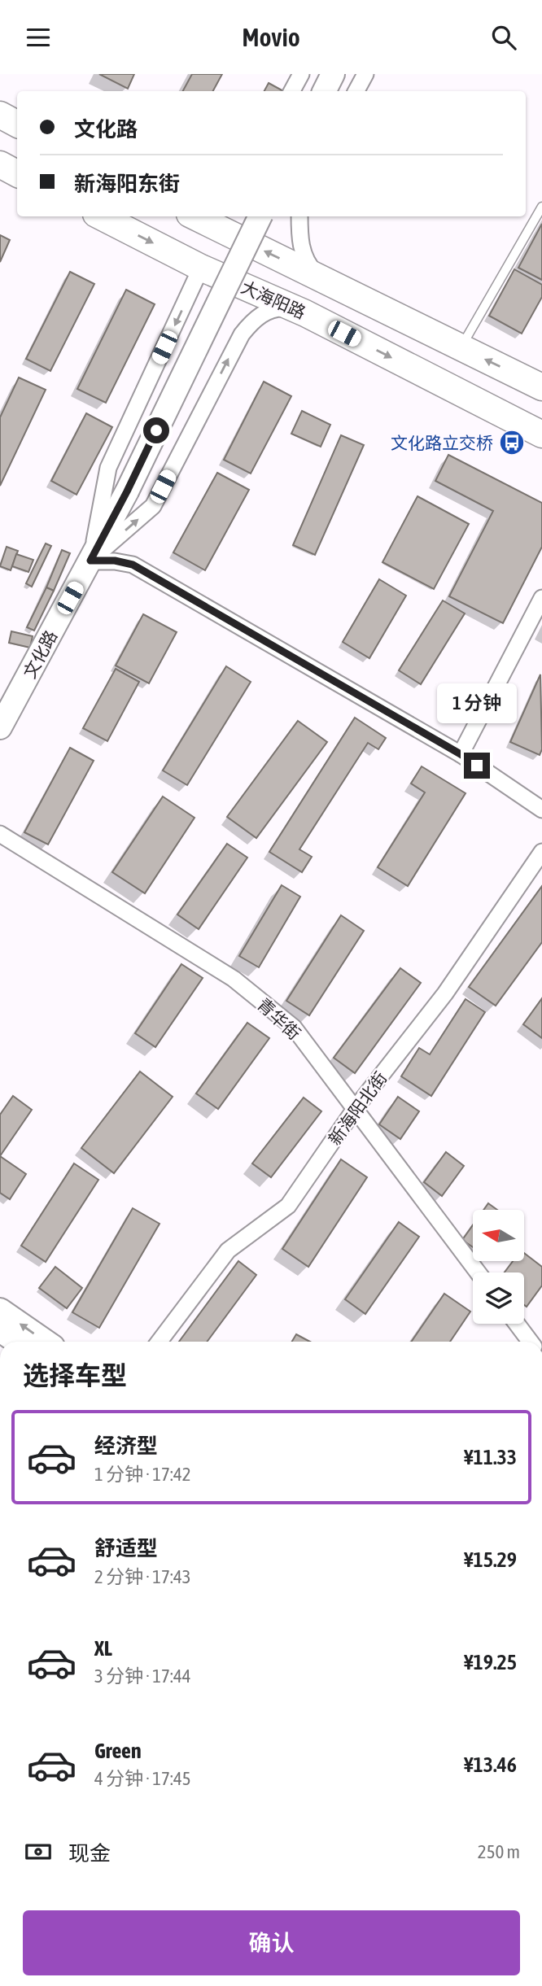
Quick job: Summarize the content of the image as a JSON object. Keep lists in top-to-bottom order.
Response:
{
  "streets": {
    "highway": ["大海阳路"],
    "main road": ["文化路"],
    "street": ["青华街", "新海阳北街"]
  },
  "crossings": [
    ["青华街", "新海阳北街"]
  ],
  "places": {
    "bus stop": ["文化路立交桥"]
  },
  "north": "left",
  "page": {
    "header": "Movio",
    "banner": ["文化路", "新海阳东街"],
    "bubble": "1 分钟",
    "heading": "选择车型",
    "list": [
      {
        "name": "经济型",
        "note": "1 分钟 · 17:42",
        "value": "¥11.33"
      },
      {
        "name": "舒适型",
        "note": "2 分钟 · 17:43",
        "value": "¥15.29"
      },
      {
        "name": "XL",
        "note": "3 分钟 · 17:44",
        "value": "¥19.25"
      },
      {
        "name": "Green",
        "note": "4 分钟 · 17:45",
        "value": "¥13.46"
      }
    ],
    "pay": ["现金", "250 m"],
    "buttons": "确认"
  }
}
